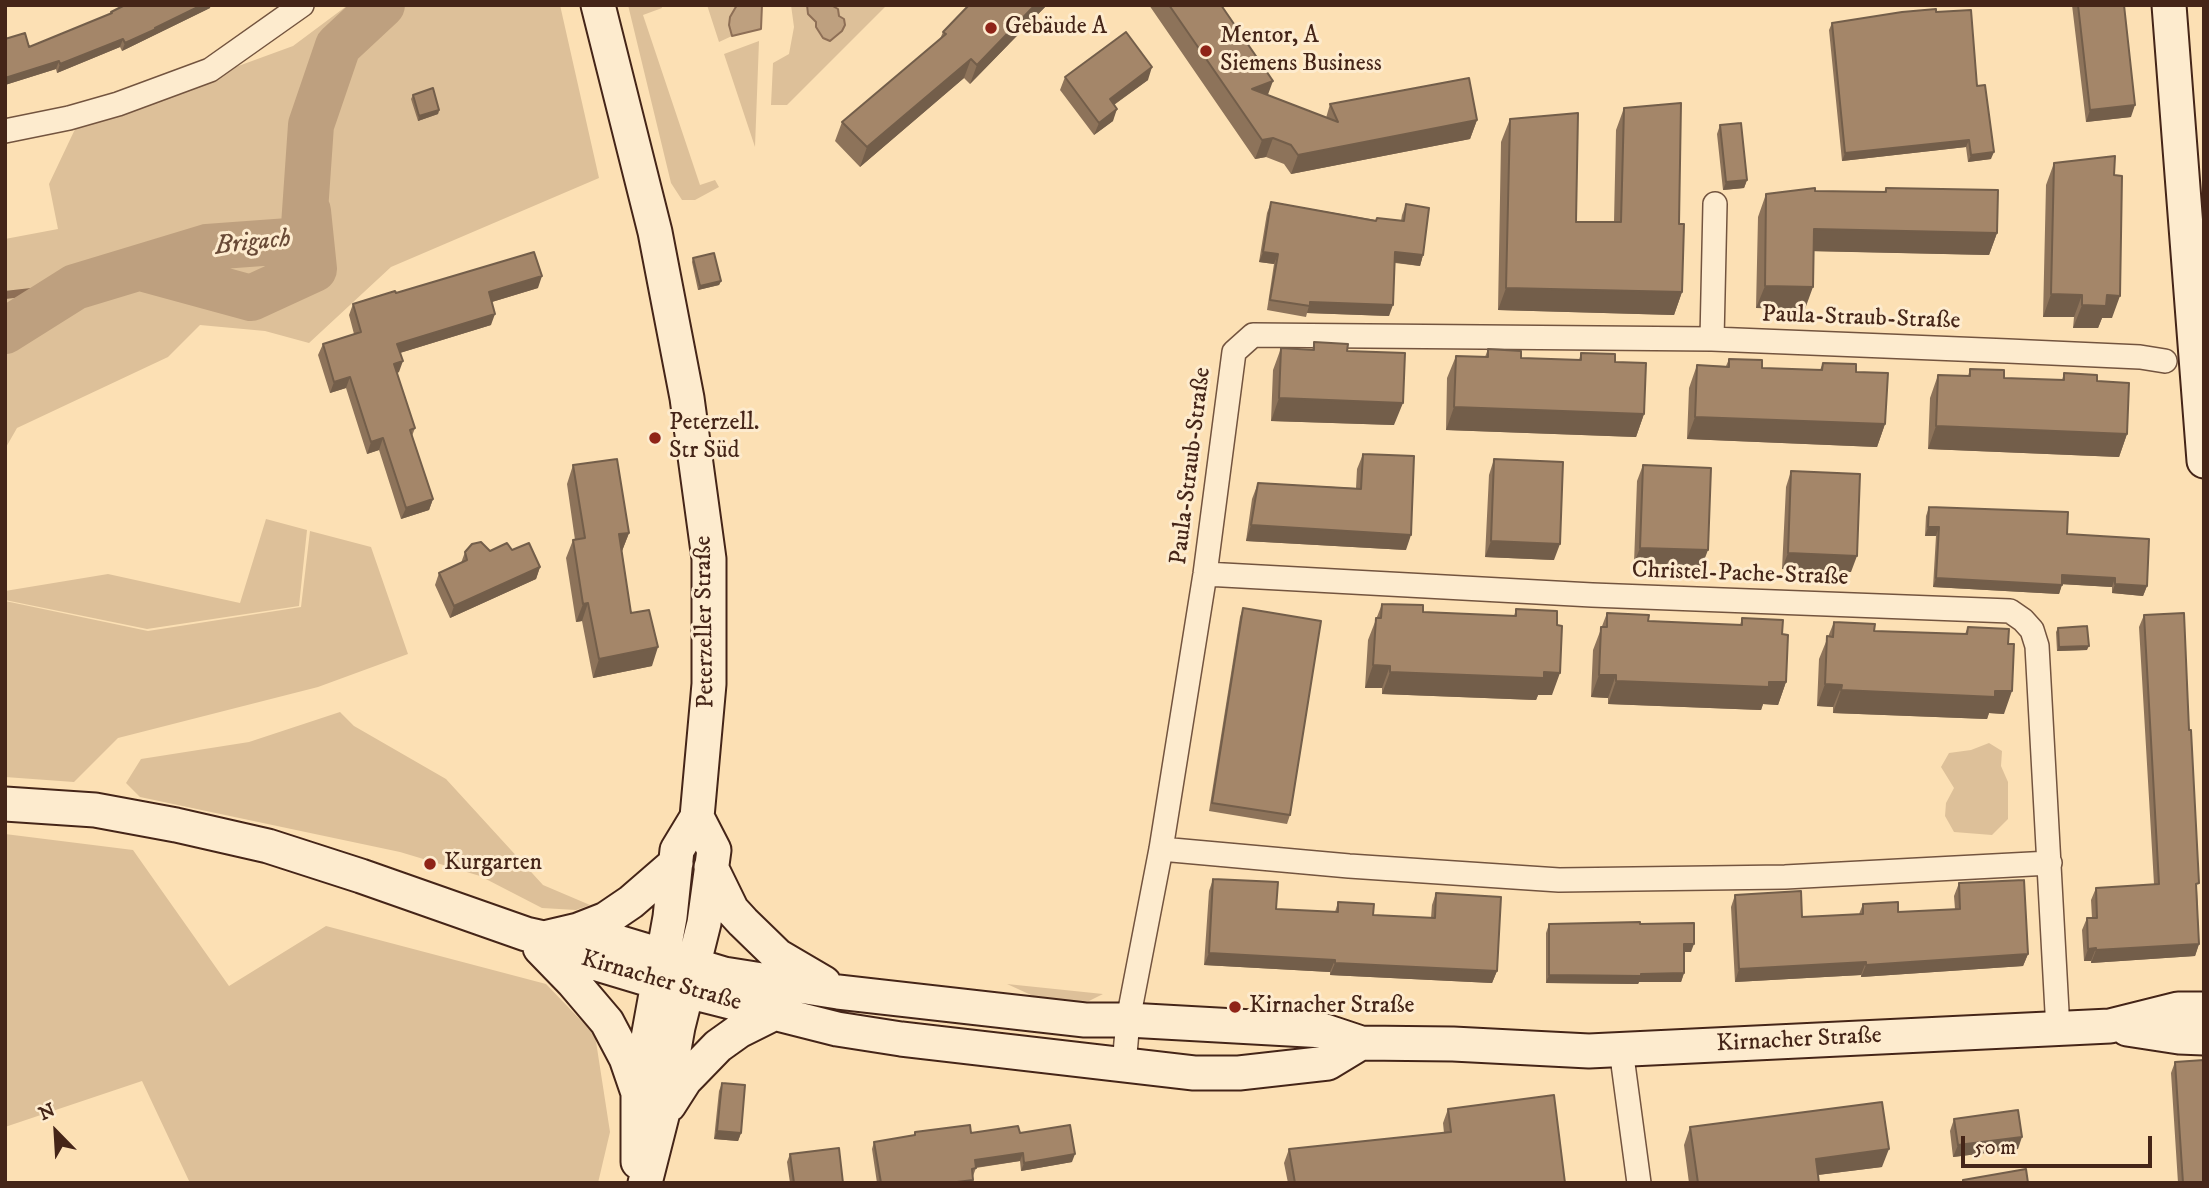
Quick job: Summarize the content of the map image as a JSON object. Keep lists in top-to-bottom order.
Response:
{
  "streets": {
    "main road": ["Peterzeller Straße", "Kirnacher Straße"],
    "street": ["Paula-Straub-Straße", "Christel-Pache-Straße"]
  },
  "crossings": [
    ["Paula-Straub-Straße", "Christel-Pache-Straße"],
    ["Paula-Straub-Straße", "Kirnacher Straße"],
    ["Christel-Pache-Straße", "Kirnacher Straße"]
  ],
  "water": ["Brigach"],
  "places": [
    "Gebäude A",
    "Mentor, A Siemens Business",
    "Peterzell. Str Süd",
    "Kurgarten",
    "Kirnacher Straße"
  ],
  "scale_bar": "50 m",
  "north": "top left"
}
